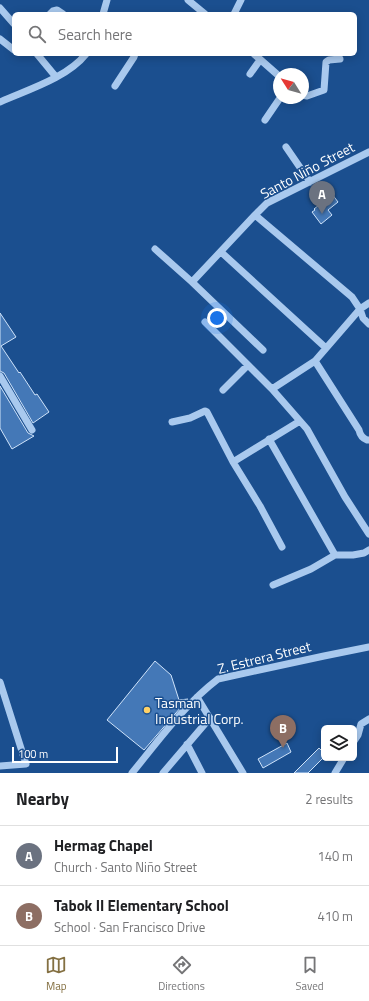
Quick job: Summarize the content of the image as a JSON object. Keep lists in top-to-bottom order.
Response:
{
  "streets": {
    "street": ["Santo Niño Street", "Z. Estrera Street"]
  },
  "places": ["Tasman Industrial Corp."],
  "scale_bar": "100 m",
  "north": "top left",
  "page": {
    "search": "Search here",
    "pins": ["A", "B"],
    "scale": "100 m",
    "heading": ["Nearby", "2 results"],
    "list": [
      {
        "mark": "A",
        "name": "Hermag Chapel",
        "note": "Church · Santo Niño Street",
        "value": "140 m"
      },
      {
        "mark": "B",
        "name": "Tabok II Elementary School",
        "note": "School · San Francisco Drive",
        "value": "410 m"
      }
    ],
    "nav": ["Map", "Directions", "Saved"]
  }
}
